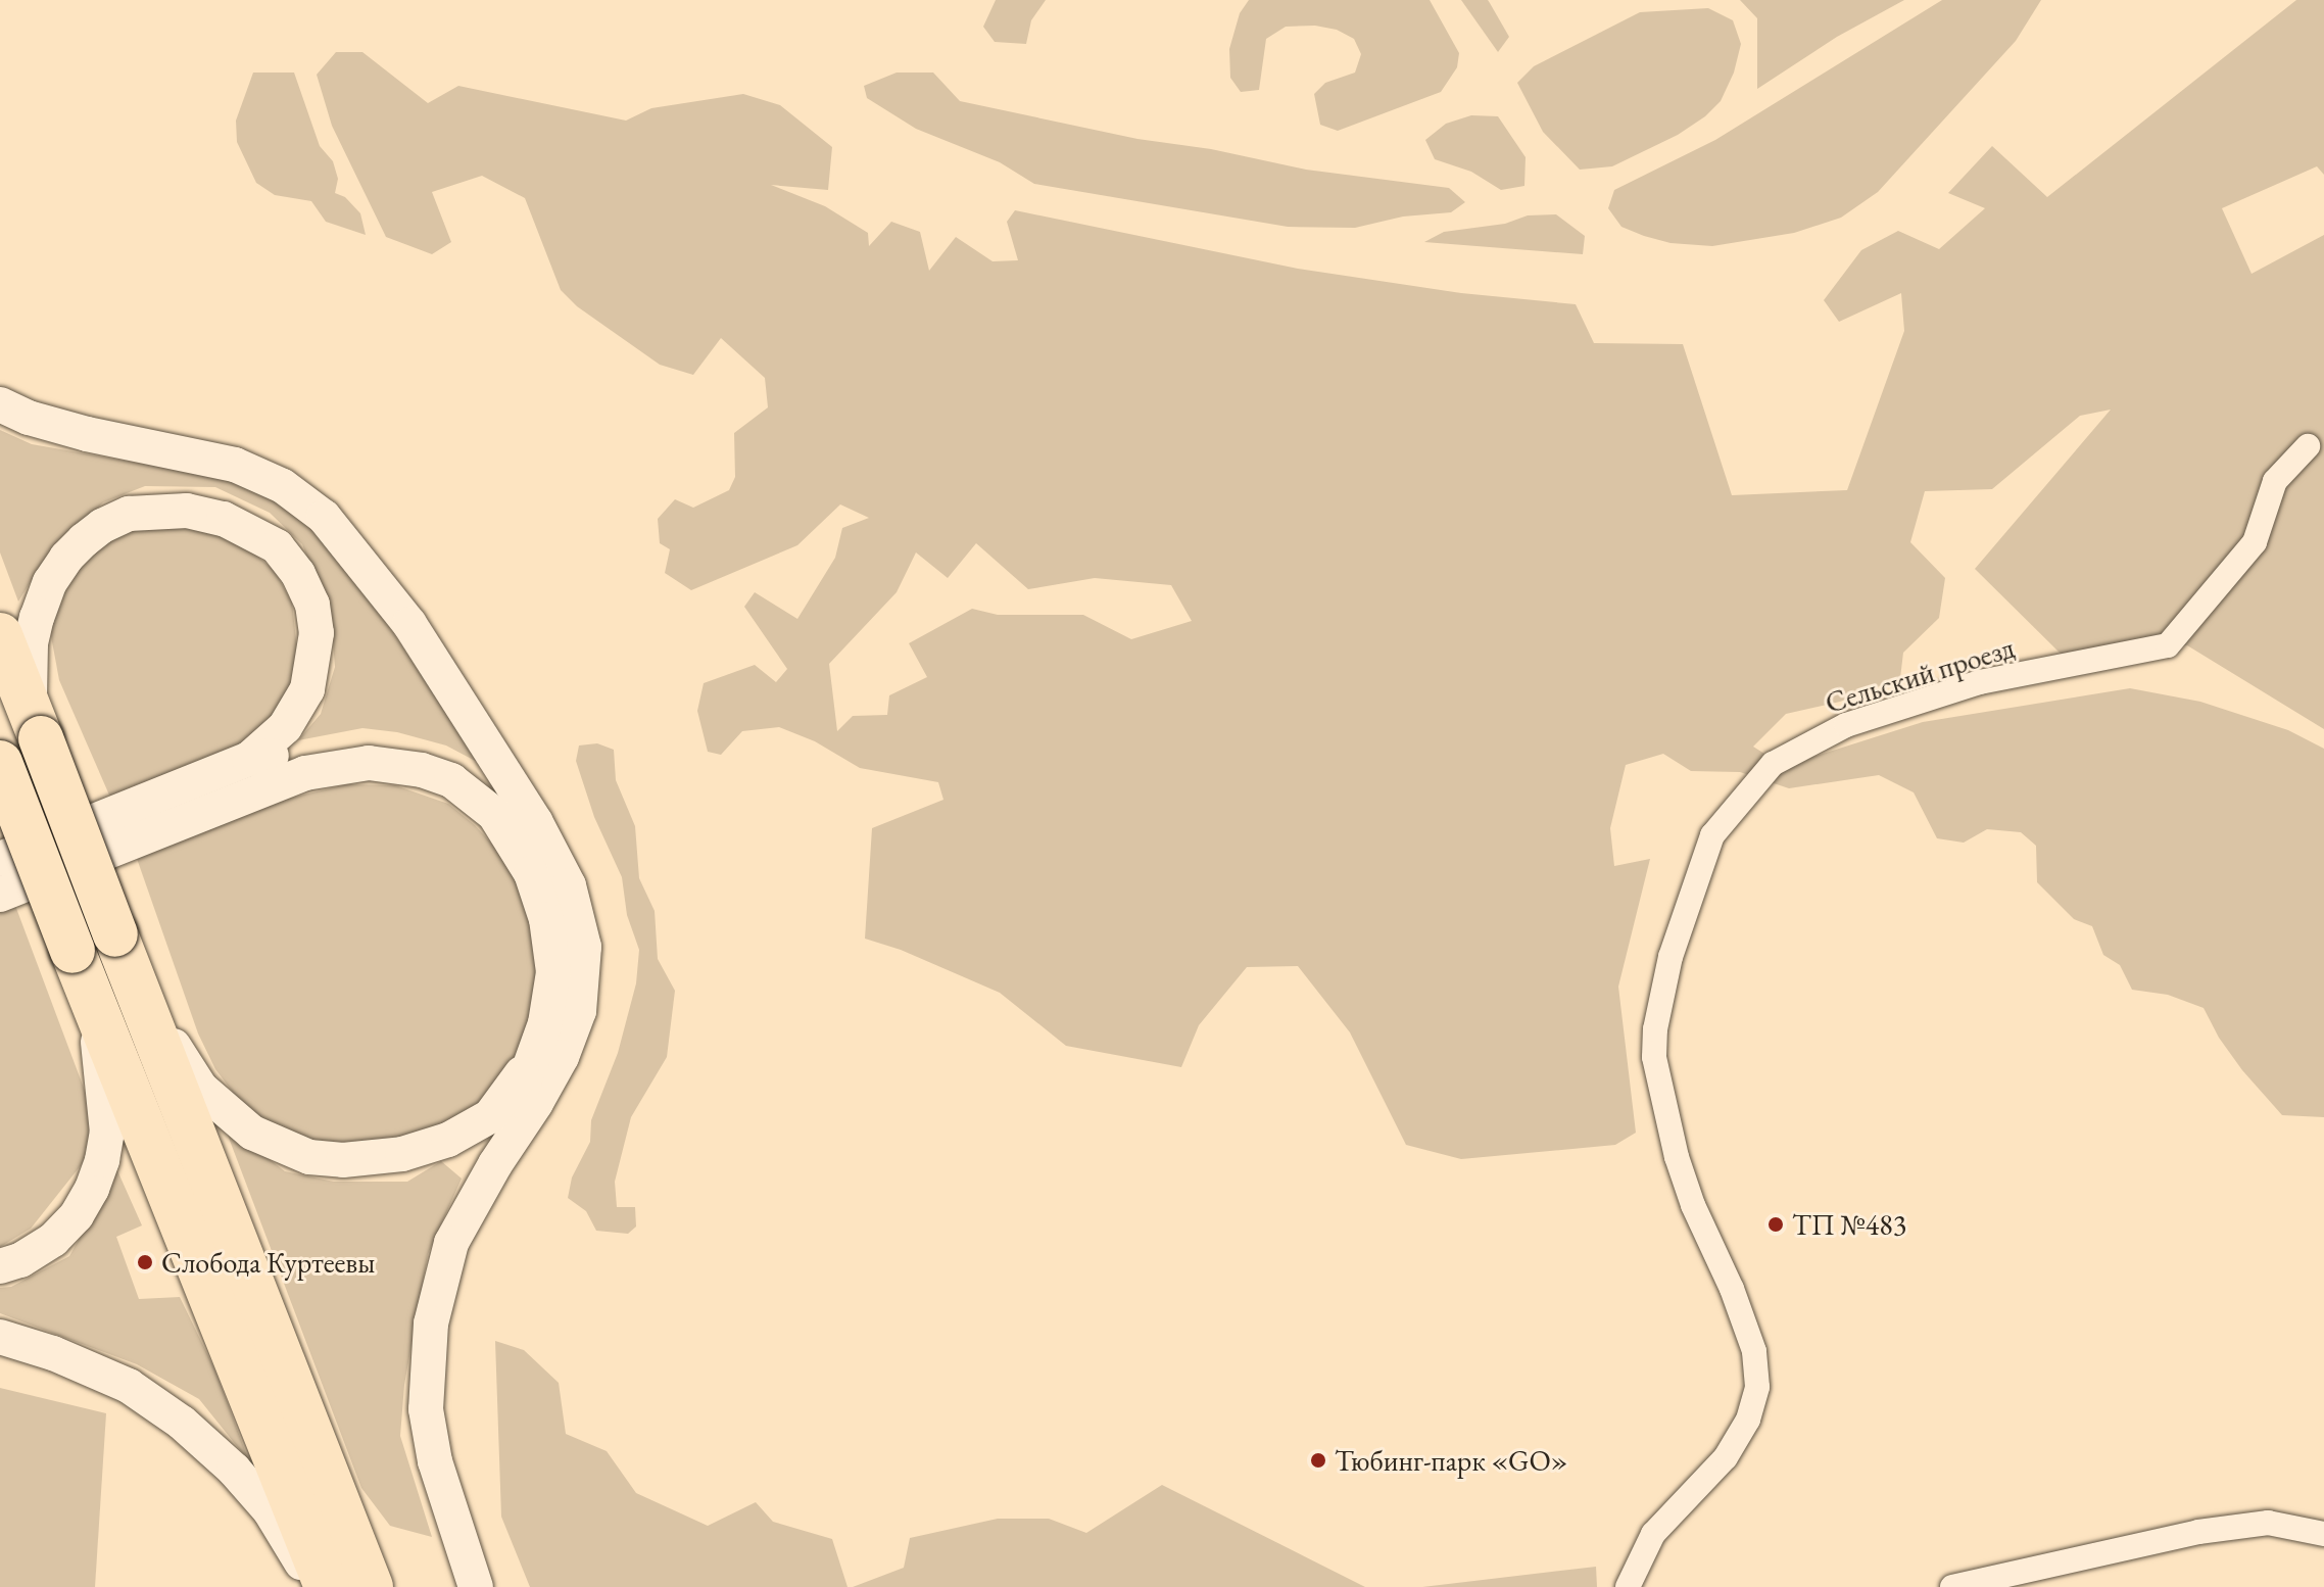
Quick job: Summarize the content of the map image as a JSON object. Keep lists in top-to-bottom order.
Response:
{
  "streets": {
    "street": ["Сельский проезд"]
  },
  "places": ["ТП №483", "Слобода Куртеевы", "Тюбинг-парк «GO»"]
}
